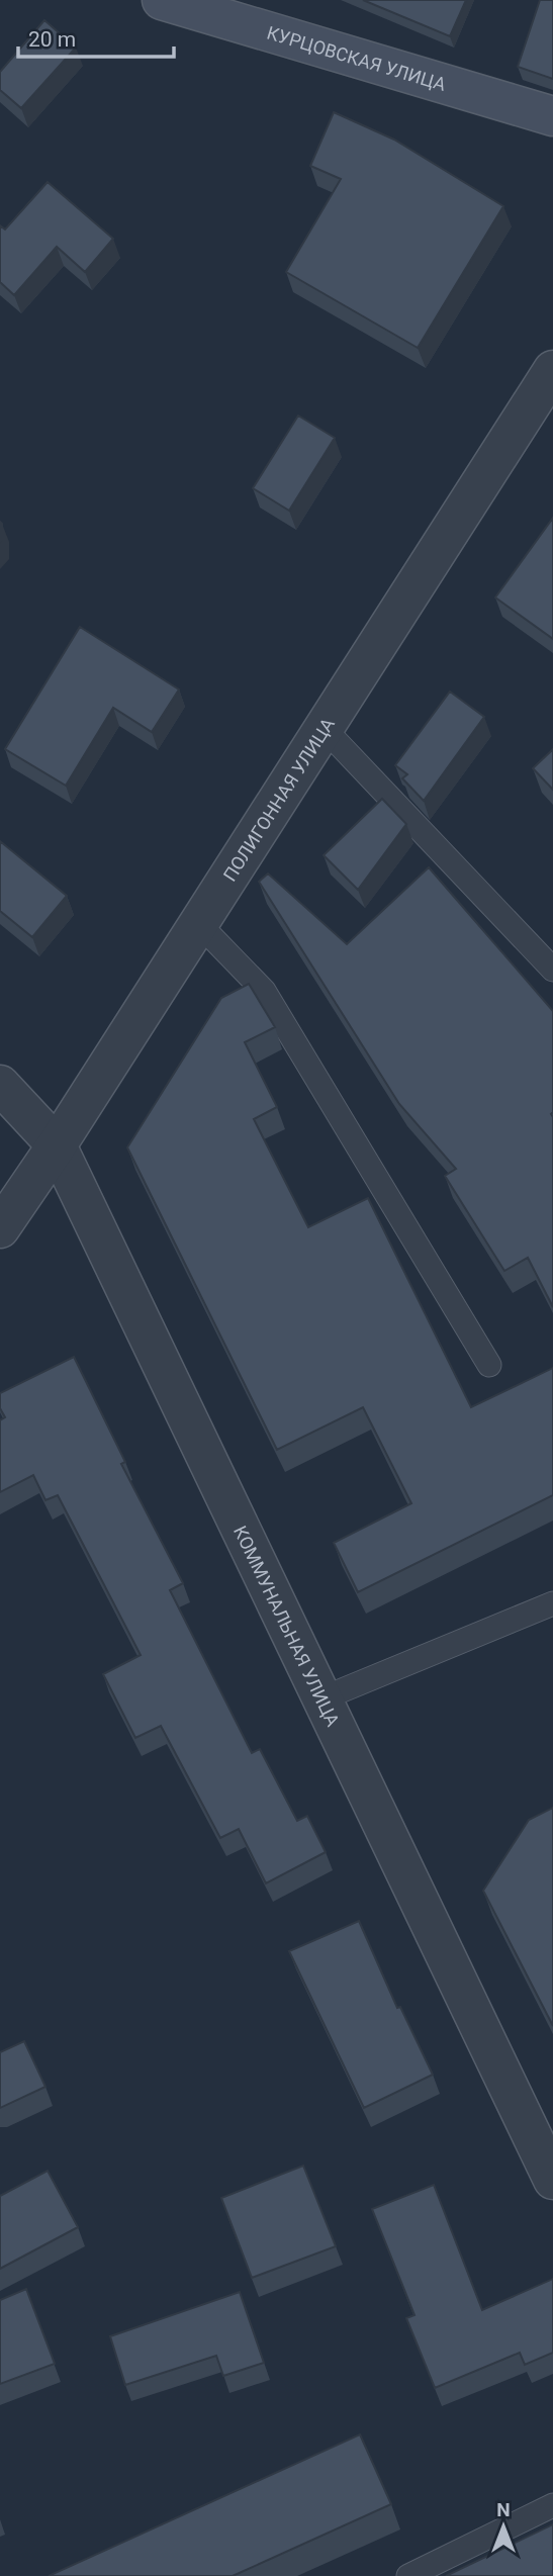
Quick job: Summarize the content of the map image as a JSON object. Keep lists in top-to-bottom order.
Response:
{
  "streets": {
    "main road": ["КУРЦОВСКАЯ УЛИЦА"],
    "street": ["ПОЛИГОННАЯ УЛИЦА", "КОММУНАЛЬНАЯ УЛИЦА"]
  },
  "crossings": [
    ["ПОЛИГОННАЯ УЛИЦА", "КОММУНАЛЬНАЯ УЛИЦА"]
  ],
  "scale_bar": "20 m",
  "north": "top"
}
